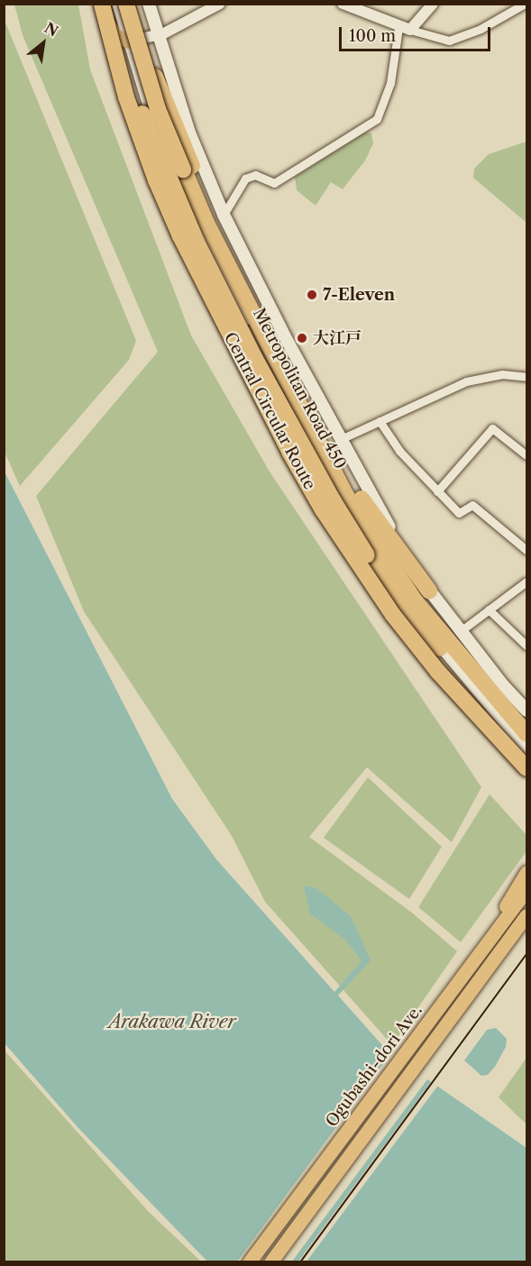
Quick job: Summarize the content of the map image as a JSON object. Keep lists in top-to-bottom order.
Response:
{
  "streets": {
    "highway": ["Central Circular Route"],
    "main road": ["Metropolitan Road 450", "Ogubashi-dori Ave."]
  },
  "water": ["Arakawa River"],
  "places": ["7-Eleven", "大江戸"],
  "scale_bar": "100 m",
  "north": "top right"
}
